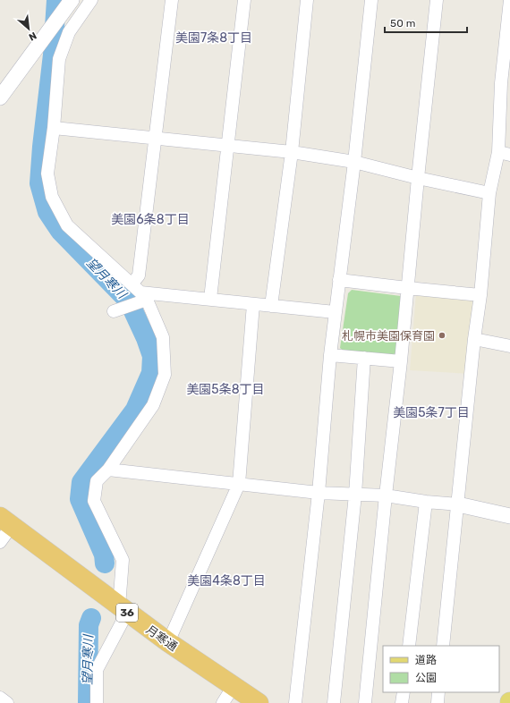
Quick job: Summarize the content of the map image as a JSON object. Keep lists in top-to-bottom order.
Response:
{
  "streets": {
    "highway": ["36", "月寒通"]
  },
  "districts": [
    "美園7条8丁目",
    "美園6条8丁目",
    "美園5条8丁目",
    "美園5条7丁目",
    "美園4条8丁目"
  ],
  "water": ["望月寒川"],
  "places": ["札幌市美園保育園"],
  "legend": ["道路", "公園"],
  "scale_bar": "50 m",
  "north": "bottom right"
}
